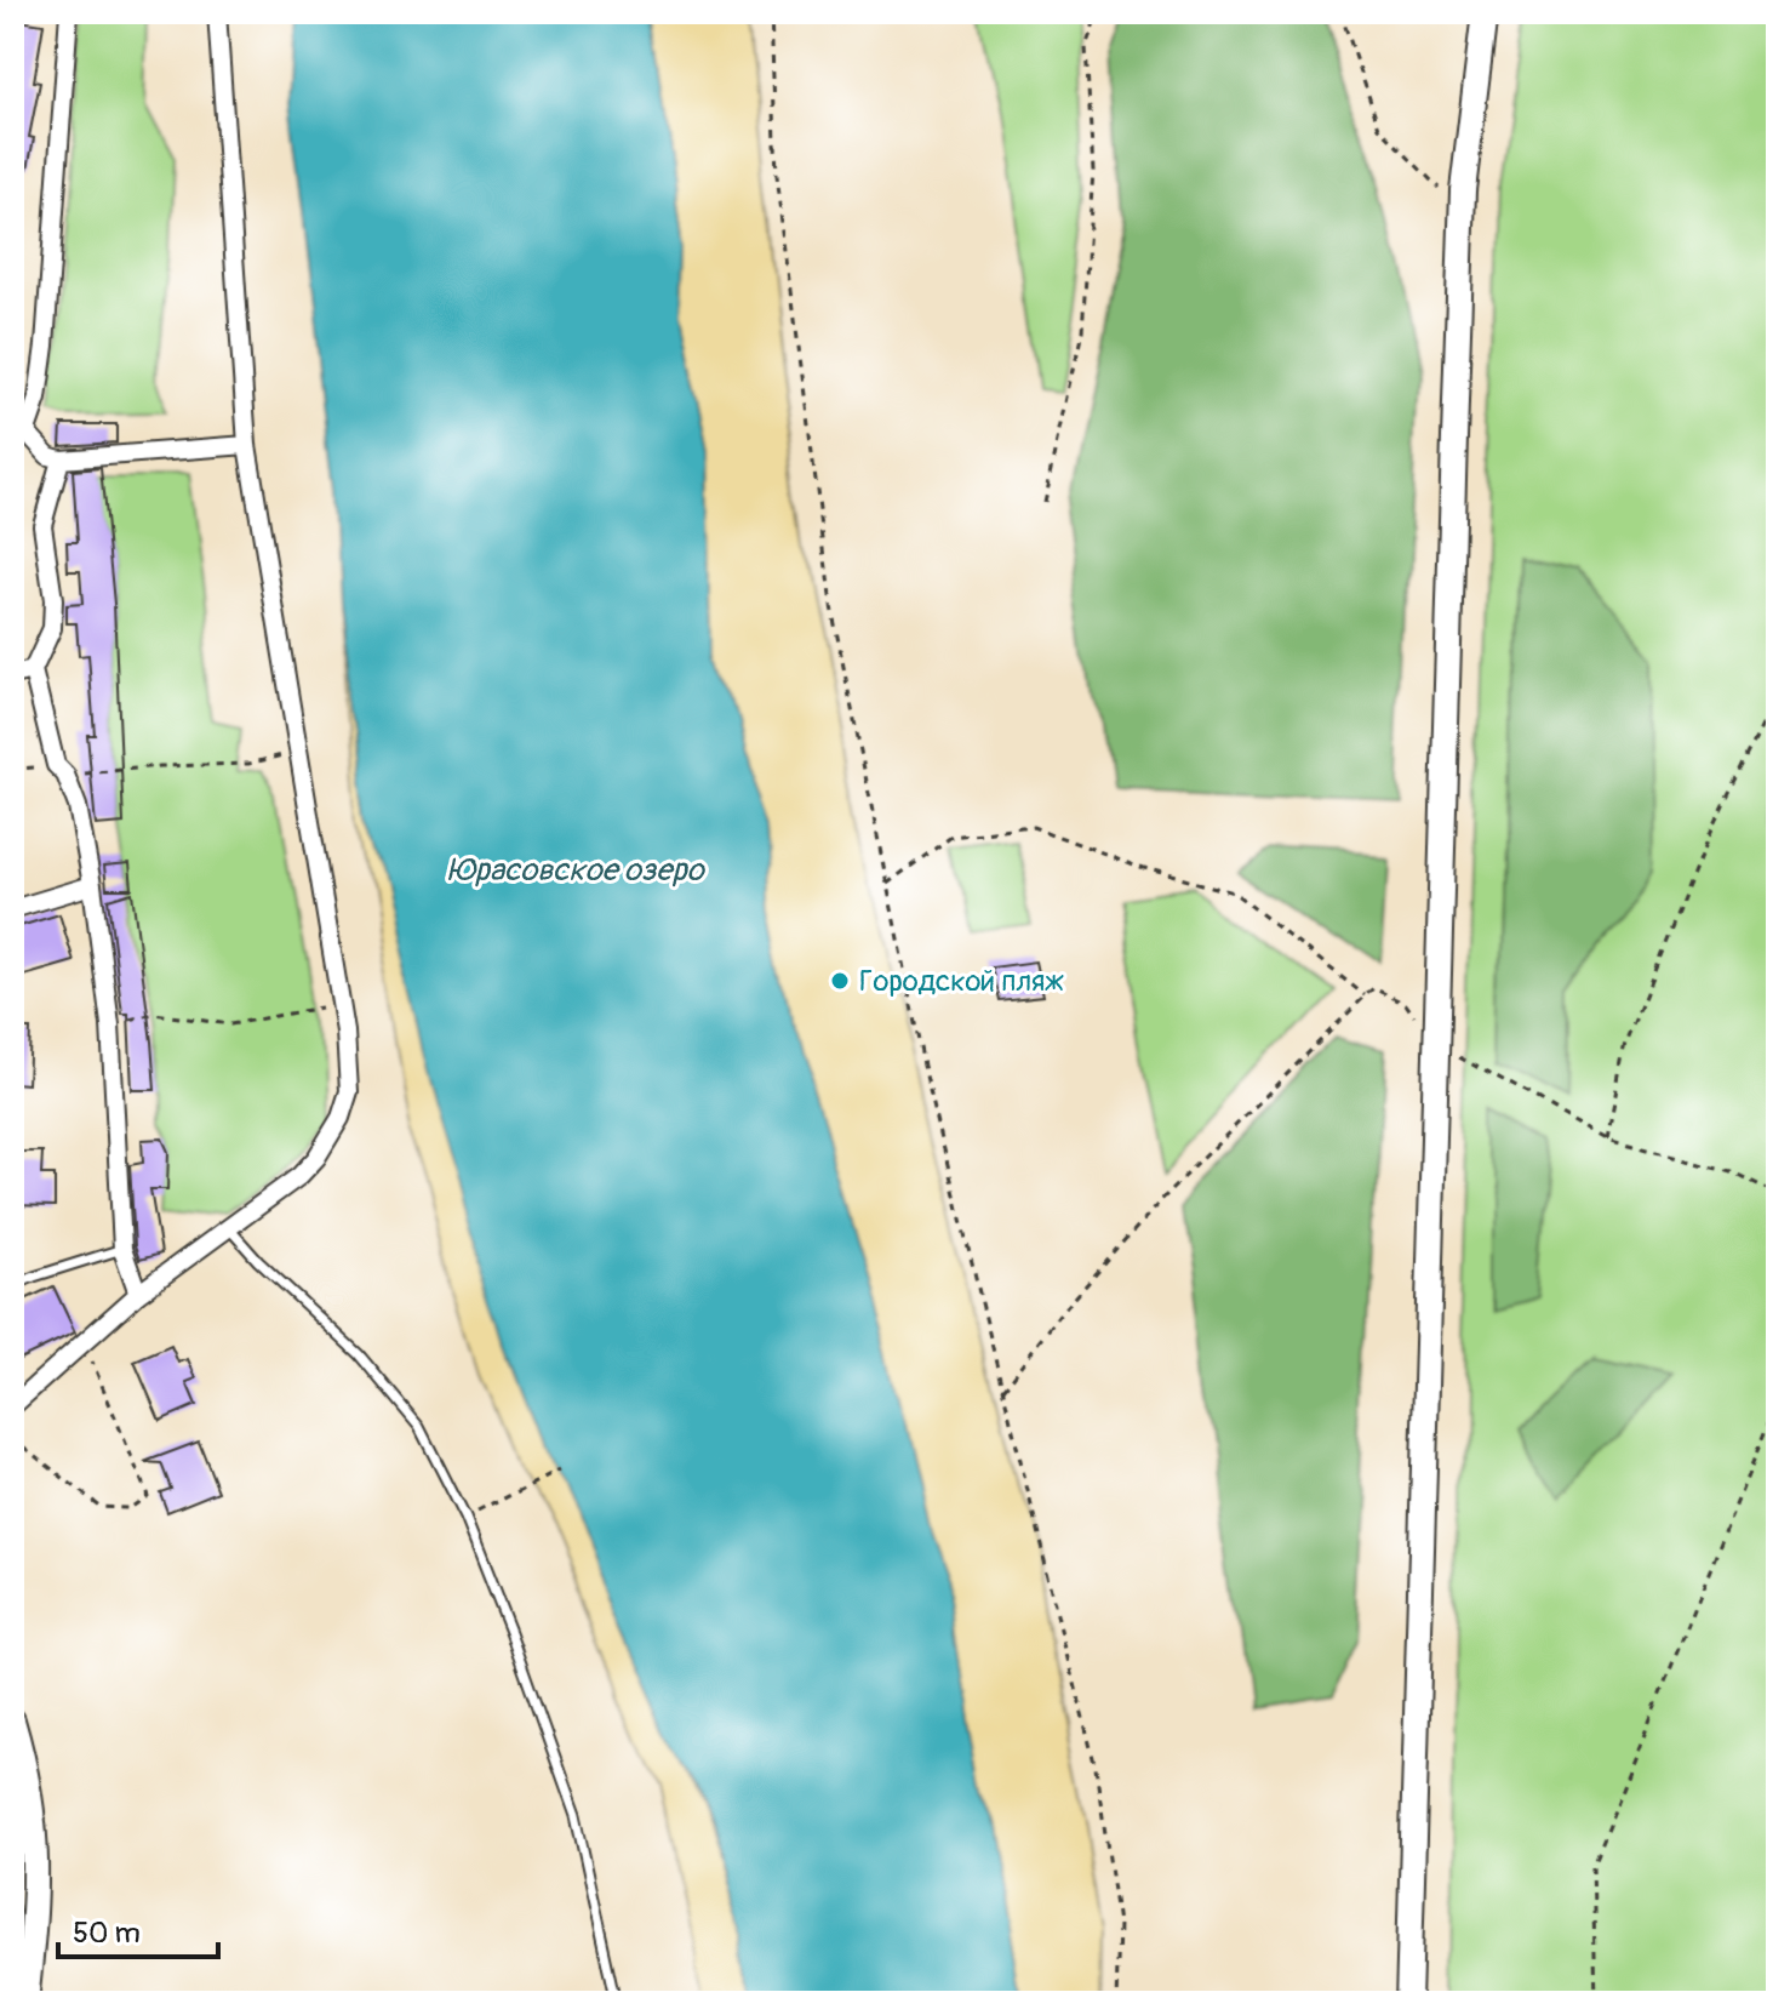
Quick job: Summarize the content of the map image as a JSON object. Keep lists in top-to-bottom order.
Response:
{
  "water": ["Юрасовское озеро"],
  "places": ["Городской пляж"],
  "scale_bar": "50 m"
}
